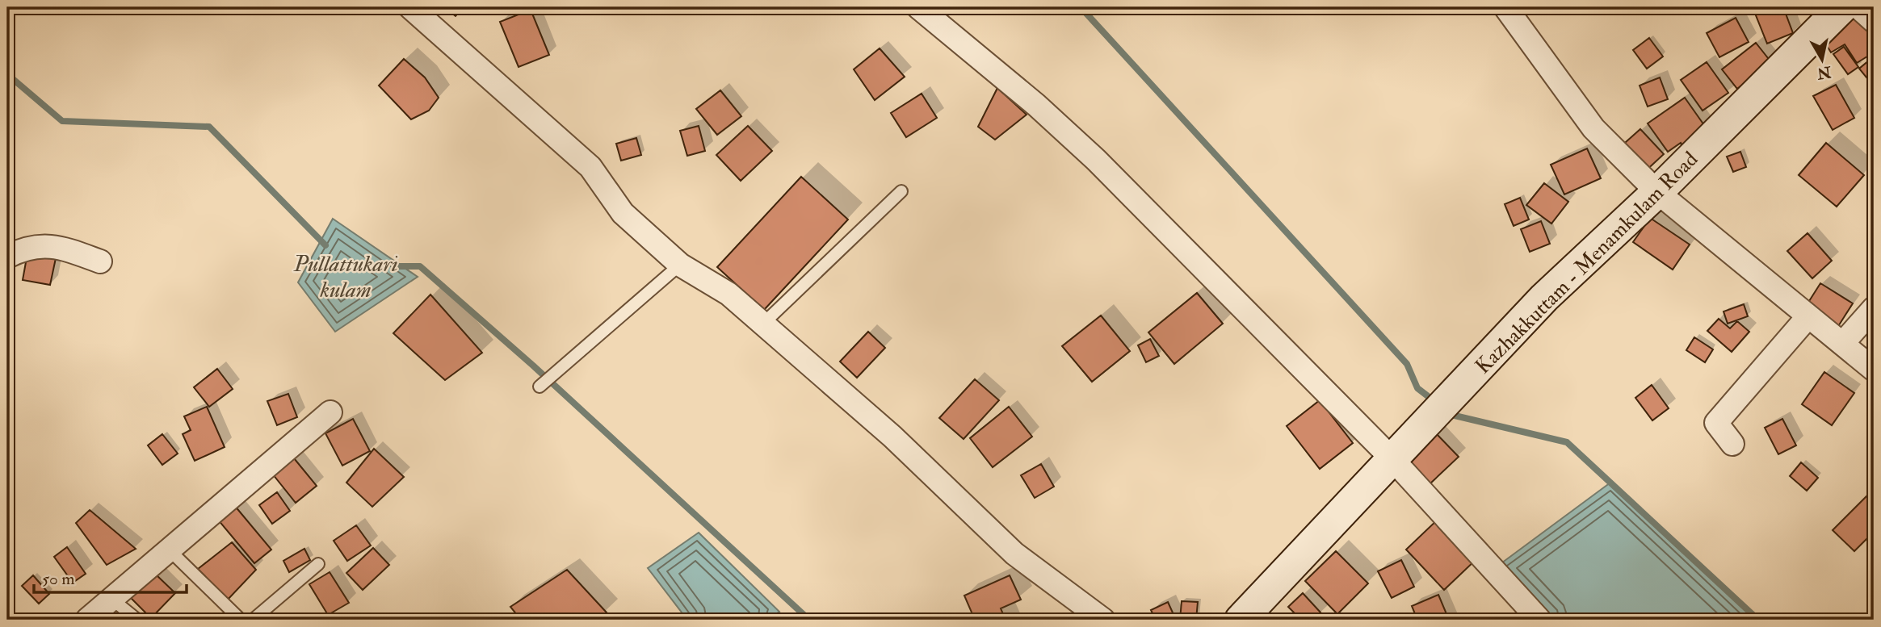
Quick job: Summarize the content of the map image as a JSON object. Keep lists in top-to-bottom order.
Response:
{
  "streets": {
    "main road": ["Kazhakkuttam - Menamkulam Road"]
  },
  "water": ["Pullattukari kulam"],
  "scale_bar": "50 m",
  "north": "bottom"
}
